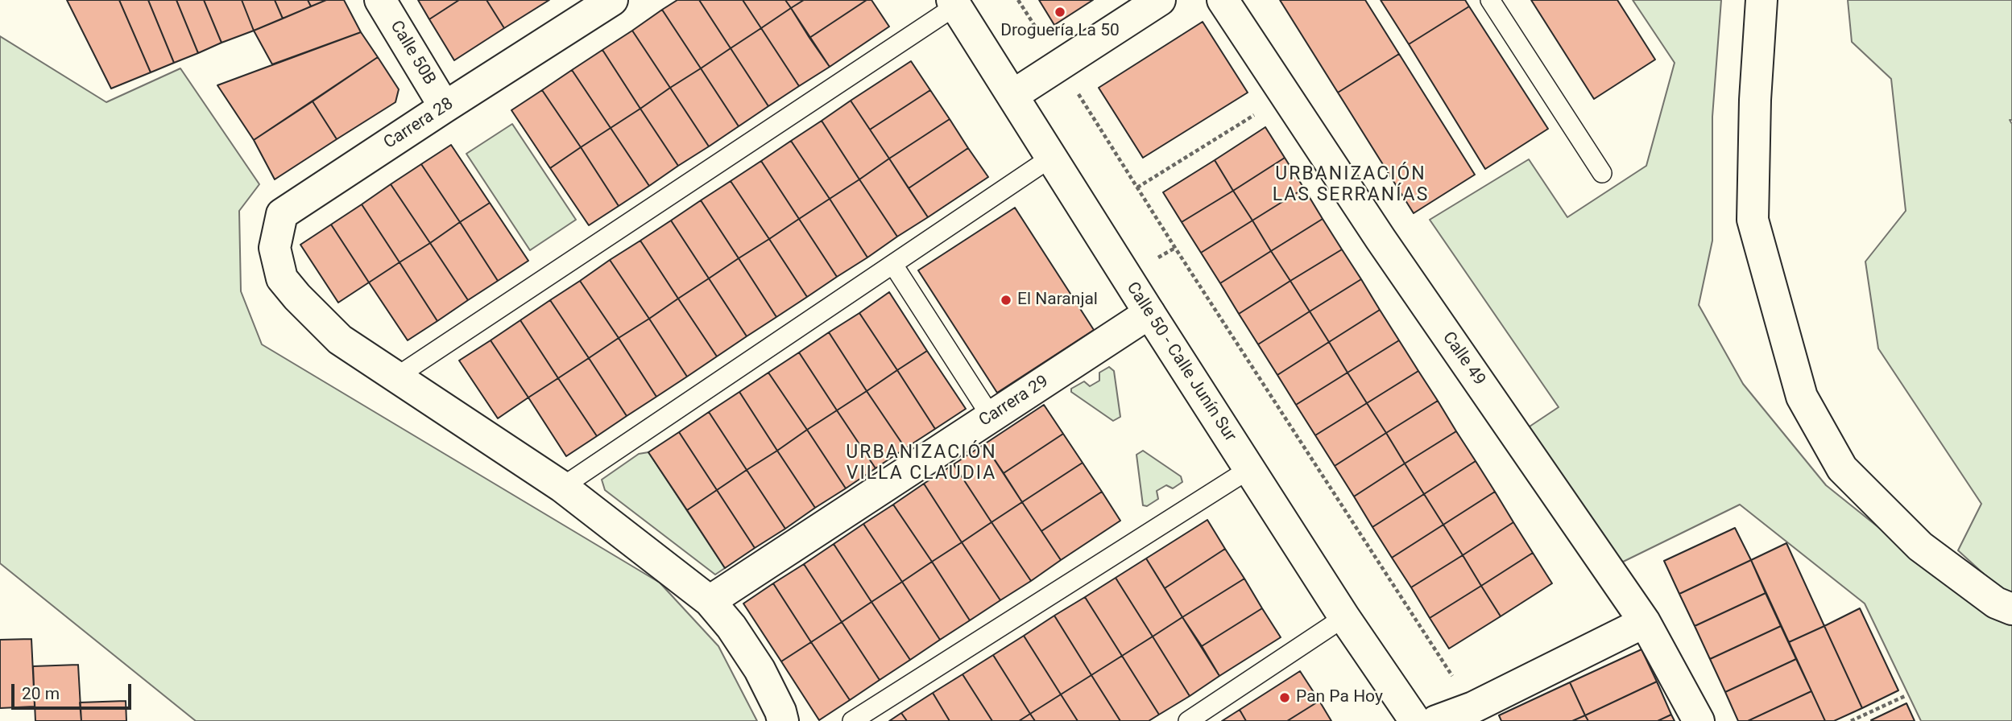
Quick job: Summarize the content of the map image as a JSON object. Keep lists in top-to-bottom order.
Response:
{
  "streets": {
    "street": [
      "Calle 50B",
      "Carrera 28",
      "Calle 49",
      "Calle 50 - Calle Junín Sur",
      "Carrera 29"
    ]
  },
  "crossings": [
    ["Calle 50B", "Carrera 28"],
    ["Calle 50 - Calle Junín Sur", "Carrera 29"]
  ],
  "districts": ["URBANIZACIÓN LAS SERRANÍAS", "URBANIZACIÓN VILLA CLAUDIA"],
  "places": ["Droguería La 50", "El Naranjal", "Pan Pa Hoy"],
  "scale_bar": "20 m"
}
